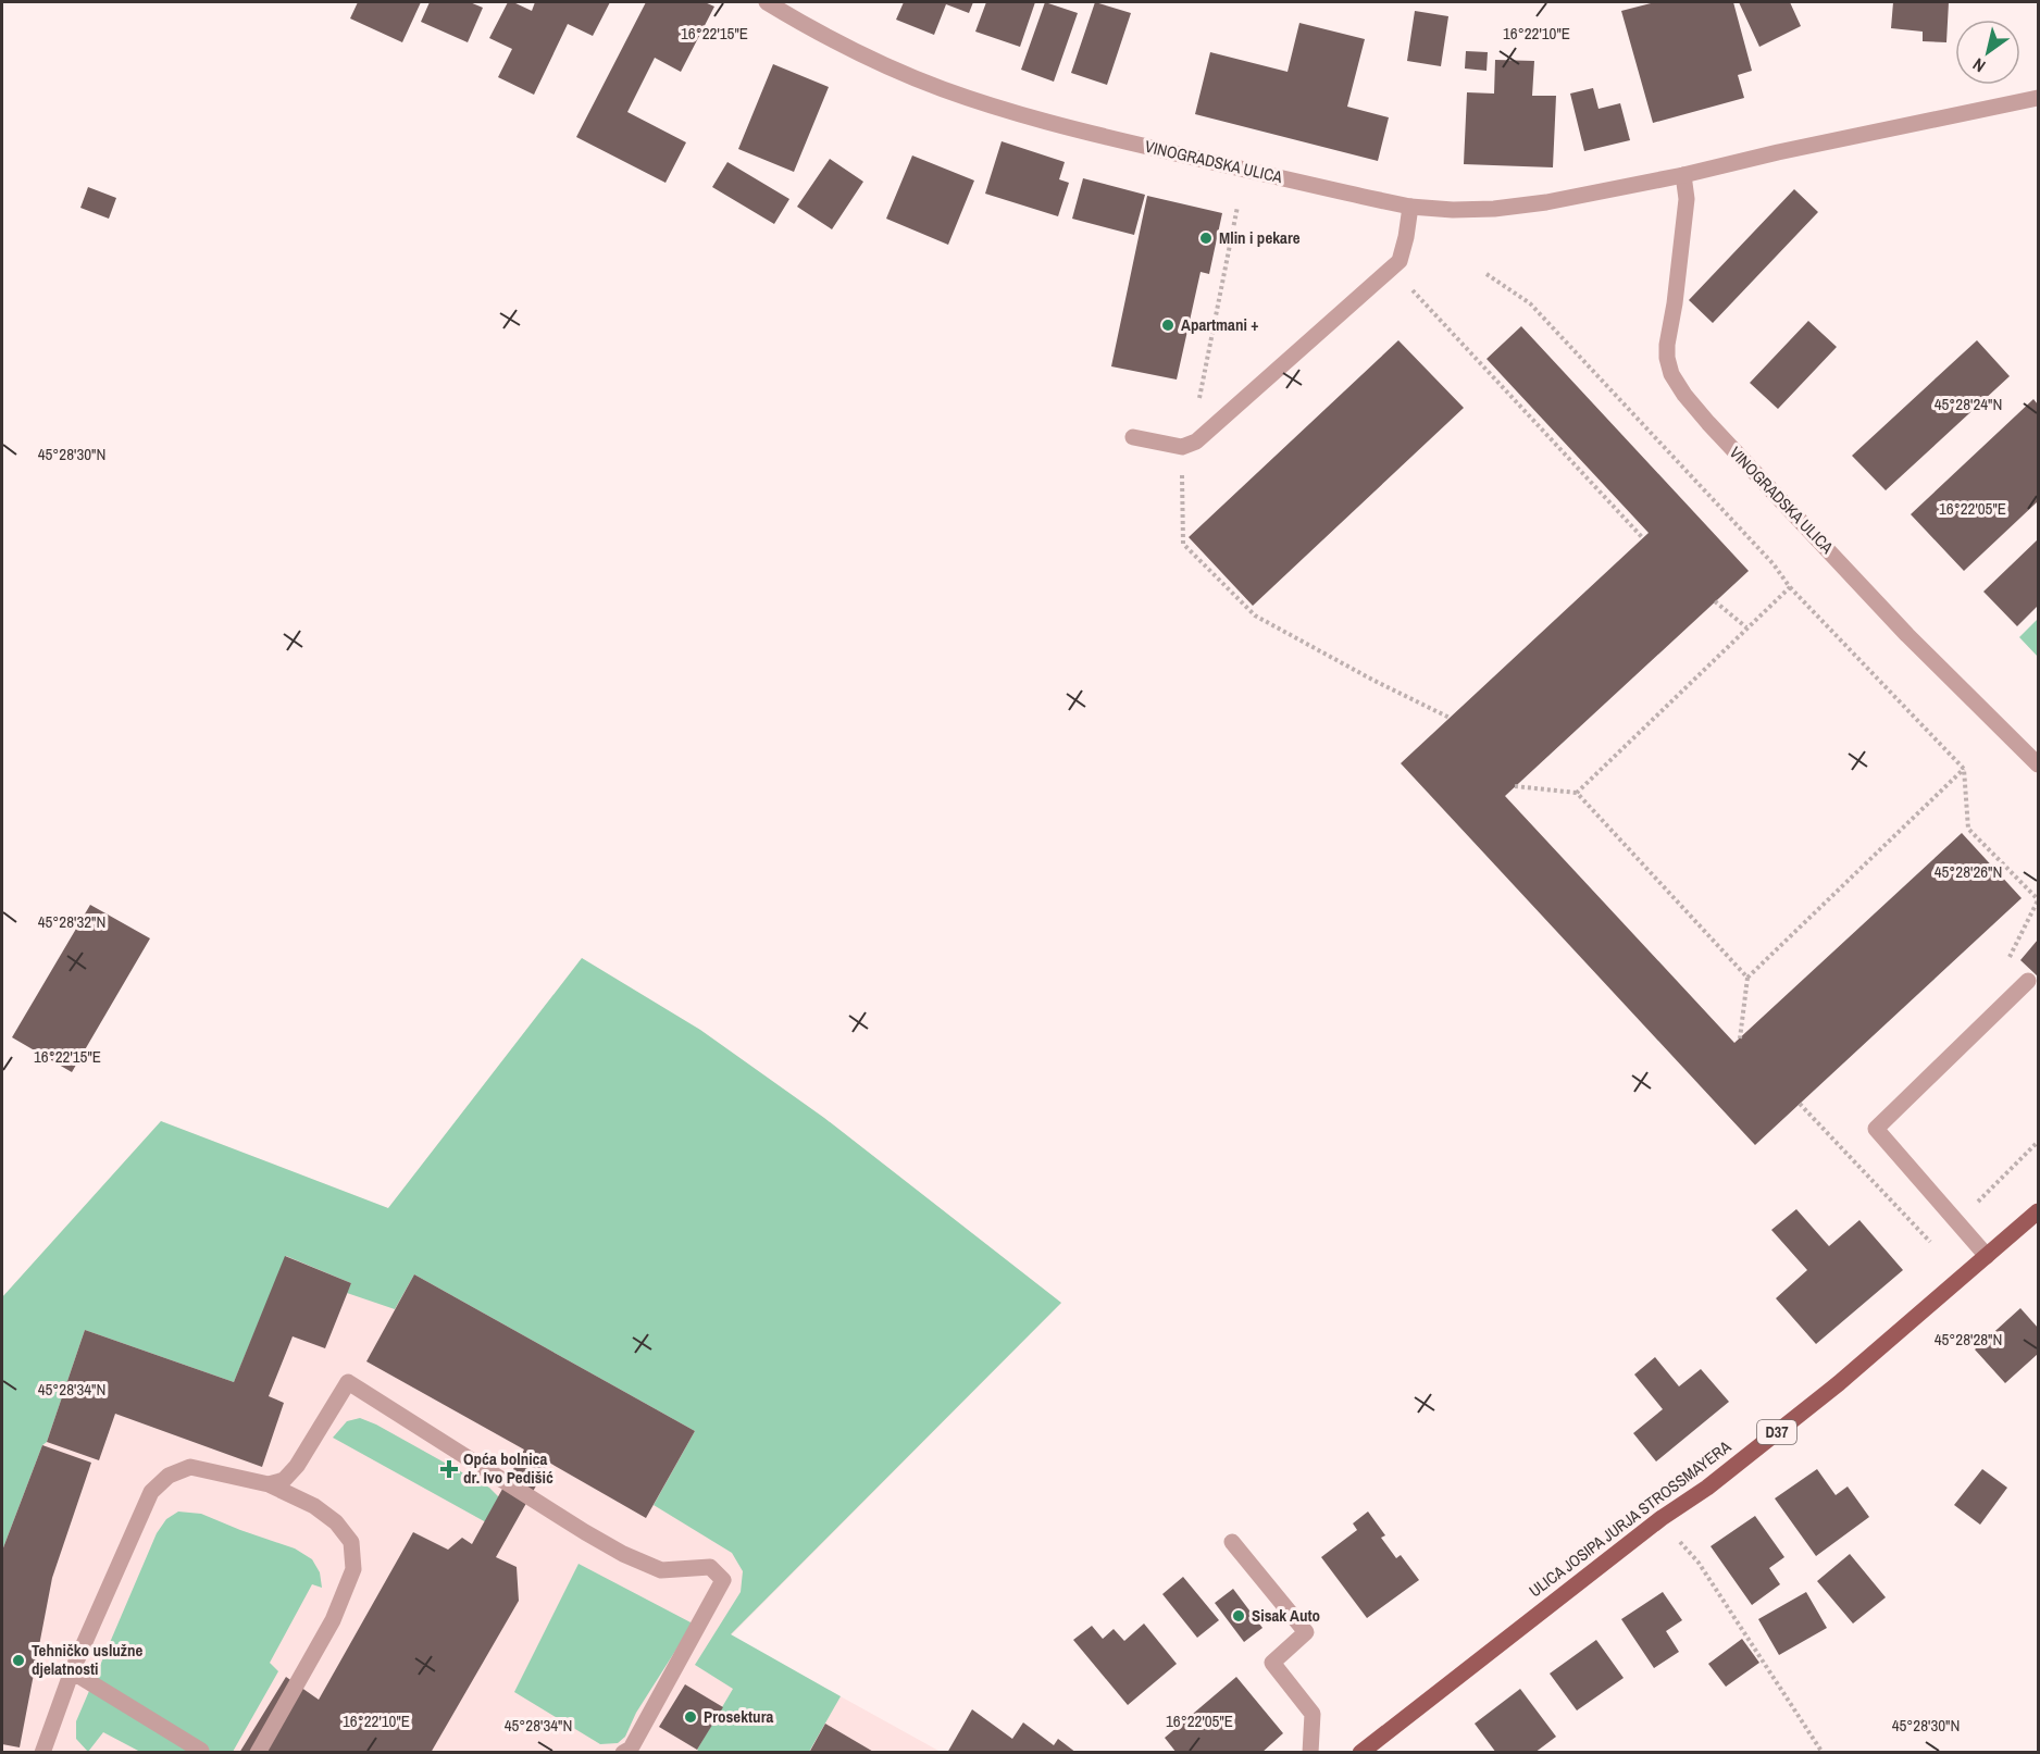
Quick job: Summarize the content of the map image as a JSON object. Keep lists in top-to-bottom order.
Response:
{
  "streets": {
    "main road": ["D37", "ULICA JOSIPA JURJA STROSSMAYERA"],
    "street": ["VINOGRADSKA ULICA"]
  },
  "places": {
    "other": [
      "Mlin i pekare",
      "Apartmani +",
      "Sisak Auto",
      "Tehničko uslužne djelatnosti",
      "Prosektura"
    ],
    "health": ["Opća bolnica dr. Ivo Pedišić"]
  },
  "north": "bottom left",
  "coordinates": [
    "16°22'15\"E",
    "16°22'10\"E",
    "45°28'24\"N",
    "45°28'30\"N",
    "16°22'05\"E",
    "45°28'26\"N",
    "45°28'32\"N",
    "45°28'28\"N",
    "45°28'34\"N"
  ]
}
